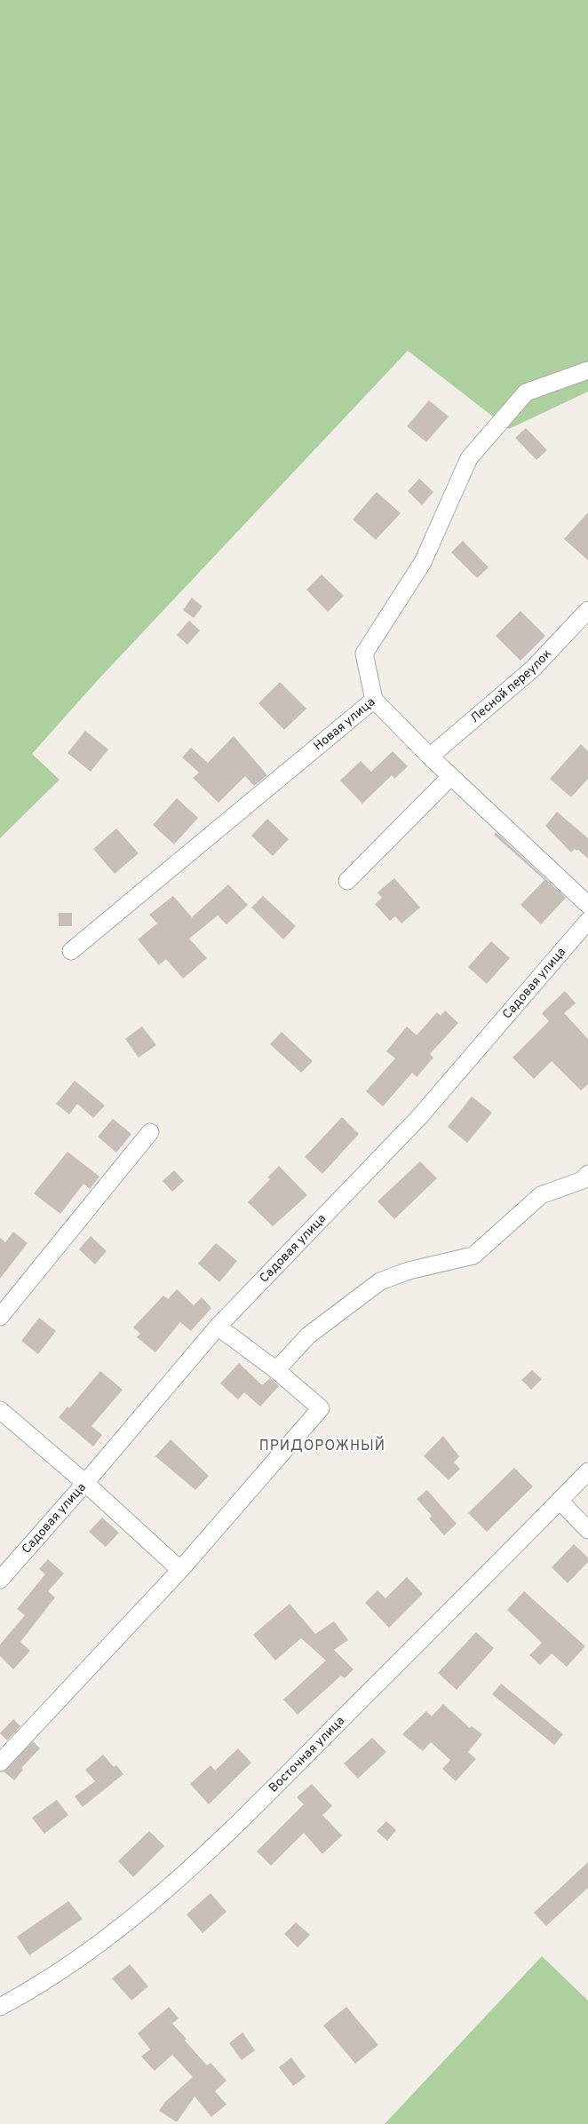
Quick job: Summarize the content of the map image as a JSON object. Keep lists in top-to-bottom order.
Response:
{
  "streets": {
    "street": [
      "Лесной переулок",
      "Новая улица",
      "Садовая улица",
      "Восточная улица"
    ]
  },
  "districts": ["ПРИДОРОЖНЫЙ"]
}
